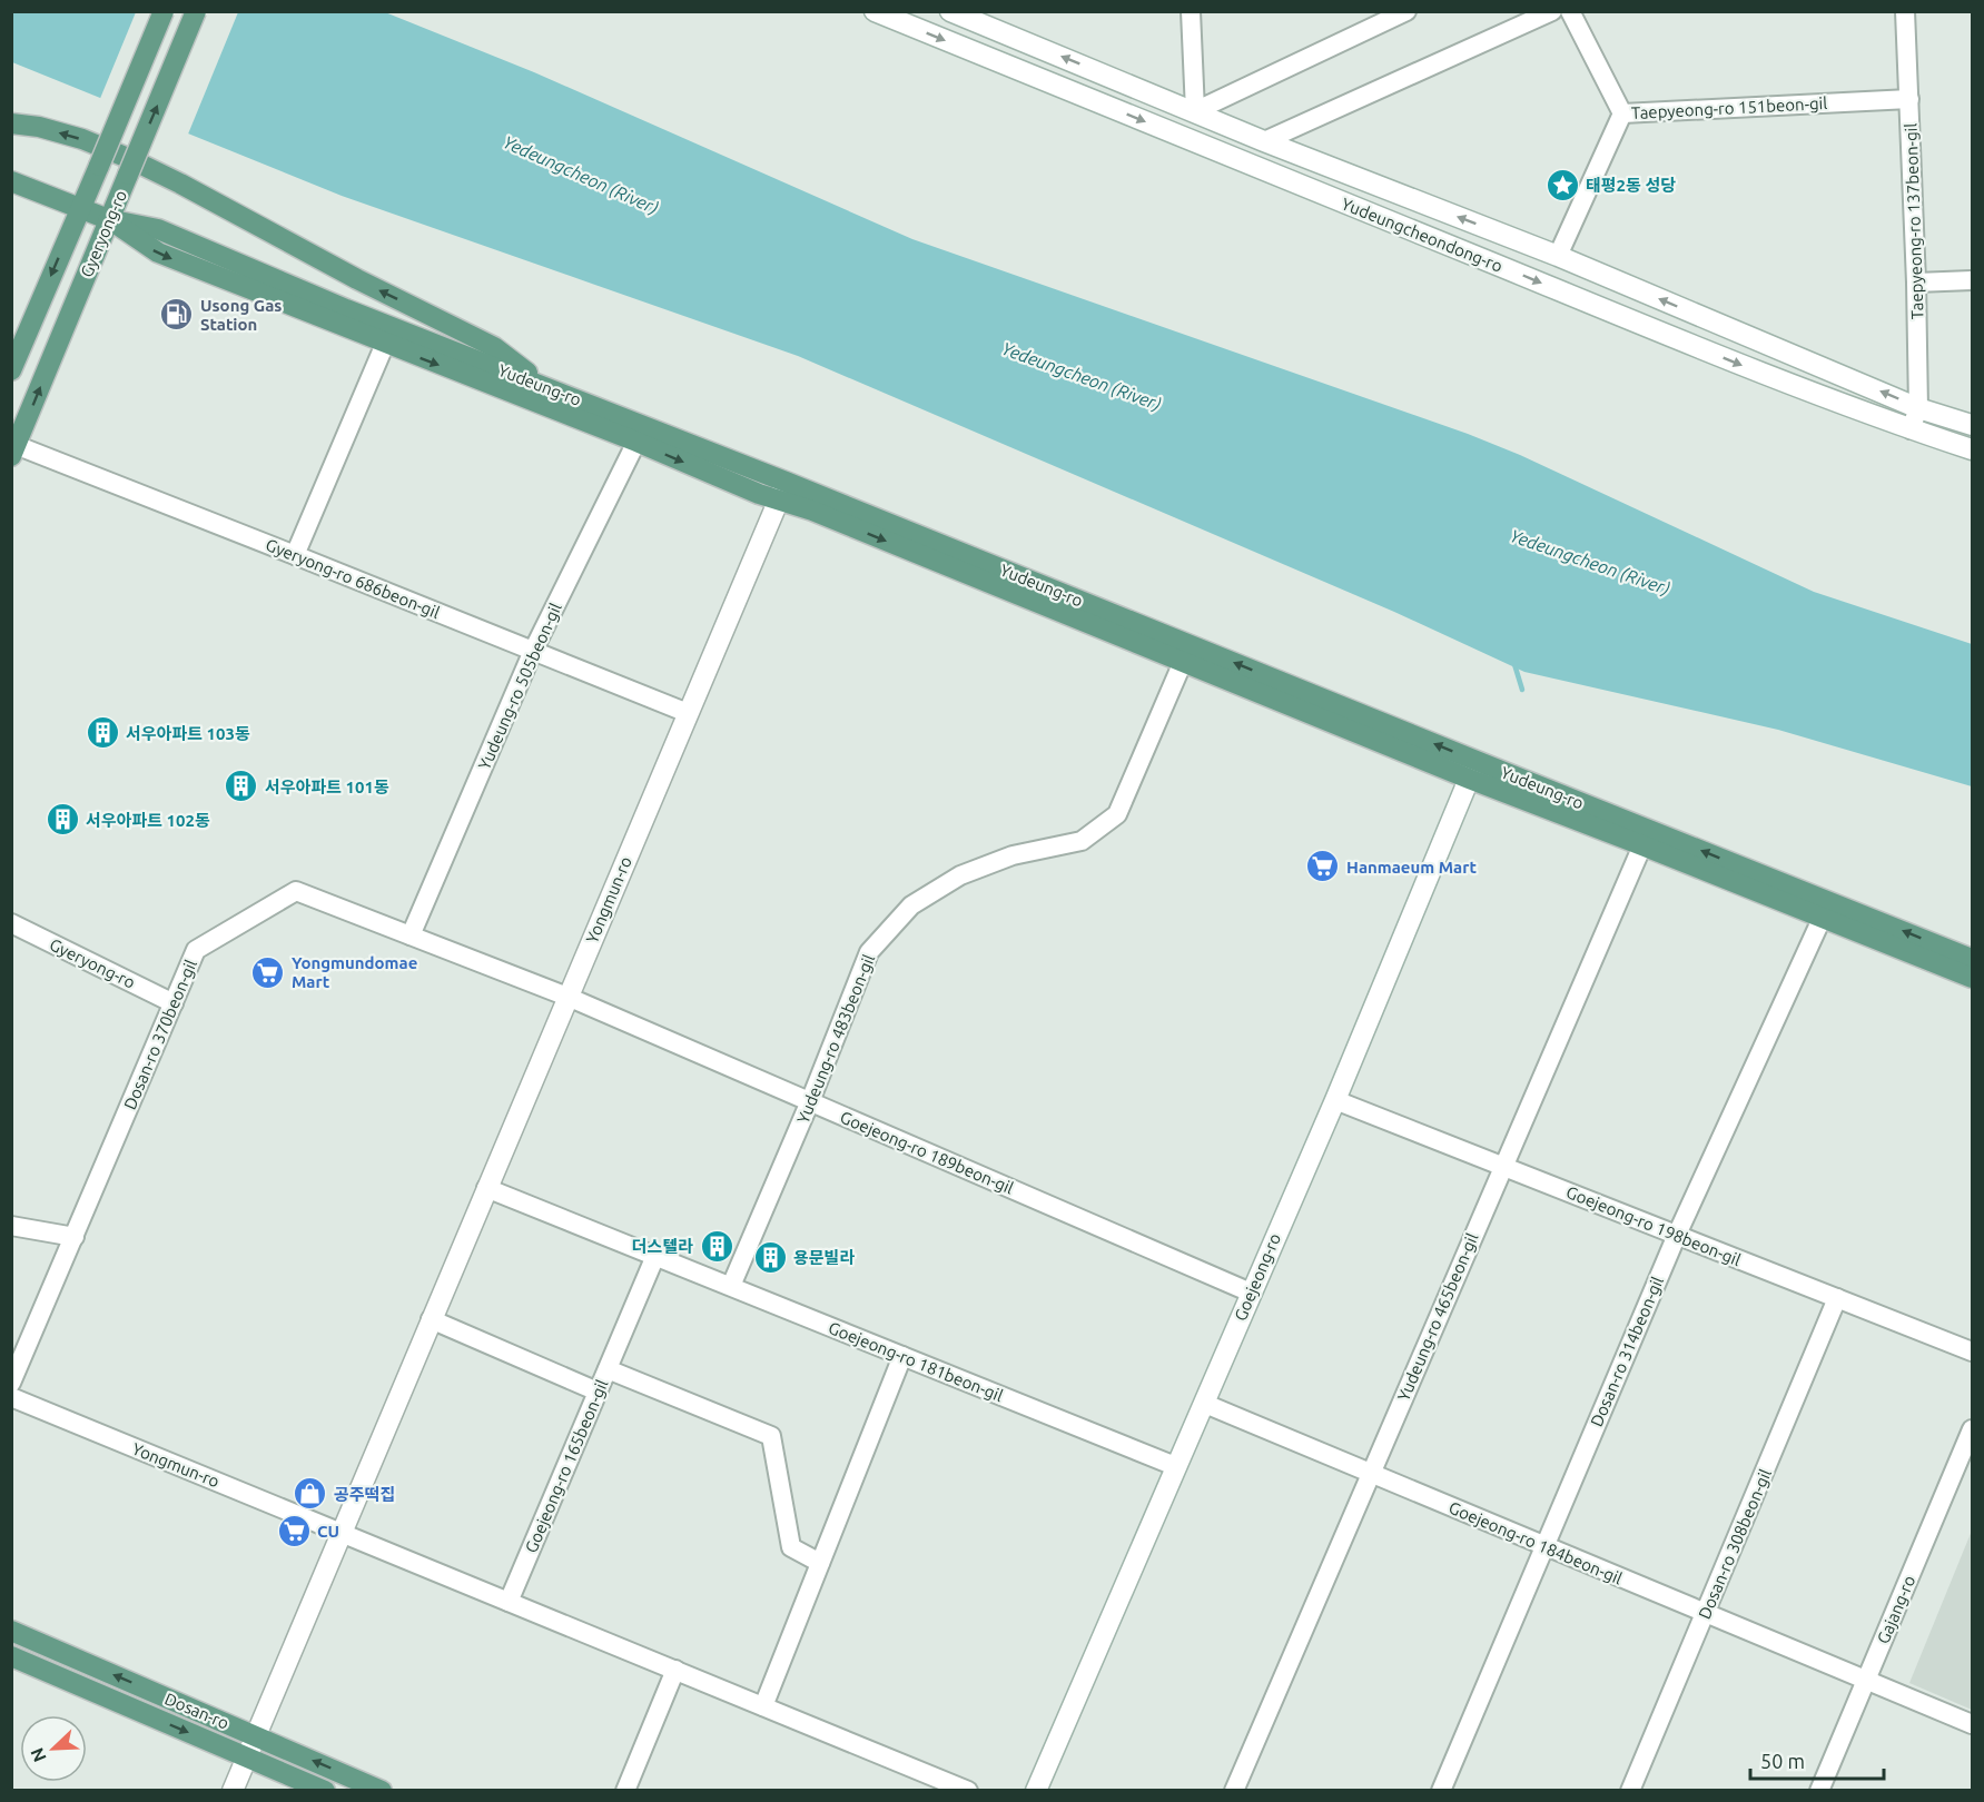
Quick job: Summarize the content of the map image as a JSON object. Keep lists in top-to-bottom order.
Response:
{
  "streets": {
    "main road": [
      "Gyeryong-ro",
      "Yudeungcheondong-ro",
      "Yudeung-ro",
      "Yongmun-ro",
      "Goejeong-ro",
      "Dosan-ro"
    ],
    "street": [
      "Taepyeong-ro 151beon-gil",
      "Taepyeong-ro 137beon-gil",
      "Gyeryong-ro 686beon-gil",
      "Yudeung-ro 505beon-gil",
      "Dosan-ro 370beon-gil",
      "Yudeung-ro 483beon-gil",
      "Goejeong-ro 189beon-gil",
      "Goejeong-ro 198beon-gil",
      "Yudeung-ro 465beon-gil",
      "Dosan-ro 314beon-gil",
      "Goejeong-ro 181beon-gil",
      "Goejeong-ro 165beon-gil",
      "Goejeong-ro 184beon-gil",
      "Dosan-ro 308beon-gil",
      "Gajang-ro"
    ]
  },
  "crossings": [
    ["Taepyeong-ro 151beon-gil", "Taepyeong-ro 137beon-gil"],
    ["Taepyeong-ro 137beon-gil", "Yudeungcheondong-ro"],
    ["Gyeryong-ro", "Yudeung-ro"],
    ["Gyeryong-ro", "Gyeryong-ro 686beon-gil"],
    ["Gyeryong-ro", "Dosan-ro 370beon-gil"],
    ["Yudeung-ro", "Yudeung-ro 505beon-gil"],
    ["Yudeung-ro", "Yongmun-ro"],
    ["Yudeung-ro", "Yudeung-ro 483beon-gil"],
    ["Yudeung-ro", "Goejeong-ro"],
    ["Yudeung-ro", "Yudeung-ro 465beon-gil"],
    ["Yudeung-ro", "Dosan-ro 314beon-gil"],
    ["Gyeryong-ro 686beon-gil", "Yudeung-ro 505beon-gil"],
    ["Gyeryong-ro 686beon-gil", "Yongmun-ro"],
    ["Yudeung-ro 505beon-gil", "Dosan-ro 370beon-gil"],
    ["Yongmun-ro", "Dosan-ro 370beon-gil"],
    ["Yongmun-ro", "Goejeong-ro 189beon-gil"],
    ["Yongmun-ro", "Goejeong-ro 181beon-gil"],
    ["Yongmun-ro", "Dosan-ro"],
    ["Dosan-ro 370beon-gil", "Goejeong-ro 189beon-gil"],
    ["Yudeung-ro 483beon-gil", "Goejeong-ro 189beon-gil"],
    ["Yudeung-ro 483beon-gil", "Goejeong-ro 181beon-gil"],
    ["Goejeong-ro 189beon-gil", "Goejeong-ro"],
    ["Goejeong-ro 198beon-gil", "Goejeong-ro"],
    ["Goejeong-ro 198beon-gil", "Yudeung-ro 465beon-gil"],
    ["Goejeong-ro 198beon-gil", "Dosan-ro 314beon-gil"],
    ["Goejeong-ro 198beon-gil", "Dosan-ro 308beon-gil"],
    ["Goejeong-ro", "Goejeong-ro 181beon-gil"],
    ["Goejeong-ro", "Goejeong-ro 184beon-gil"],
    ["Yudeung-ro 465beon-gil", "Goejeong-ro 184beon-gil"],
    ["Dosan-ro 314beon-gil", "Goejeong-ro 184beon-gil"],
    ["Goejeong-ro 184beon-gil", "Dosan-ro 308beon-gil"],
    ["Goejeong-ro 184beon-gil", "Gajang-ro"]
  ],
  "water": ["Yedeungcheon (River)"],
  "places": {
    "place": ["태평2동 성당"],
    "fuel station": ["Usong Gas Station"],
    "building": [
      "서우아파트 103동",
      "서우아파트 101동",
      "서우아파트 102동",
      "더스텔라",
      "용문빌라"
    ],
    "supermarket": ["Hanmaeum Mart", "Yongmundomae Mart", "CU"],
    "shop": ["공주떡집"]
  },
  "scale_bar": "50 m",
  "north": "bottom left"
}
